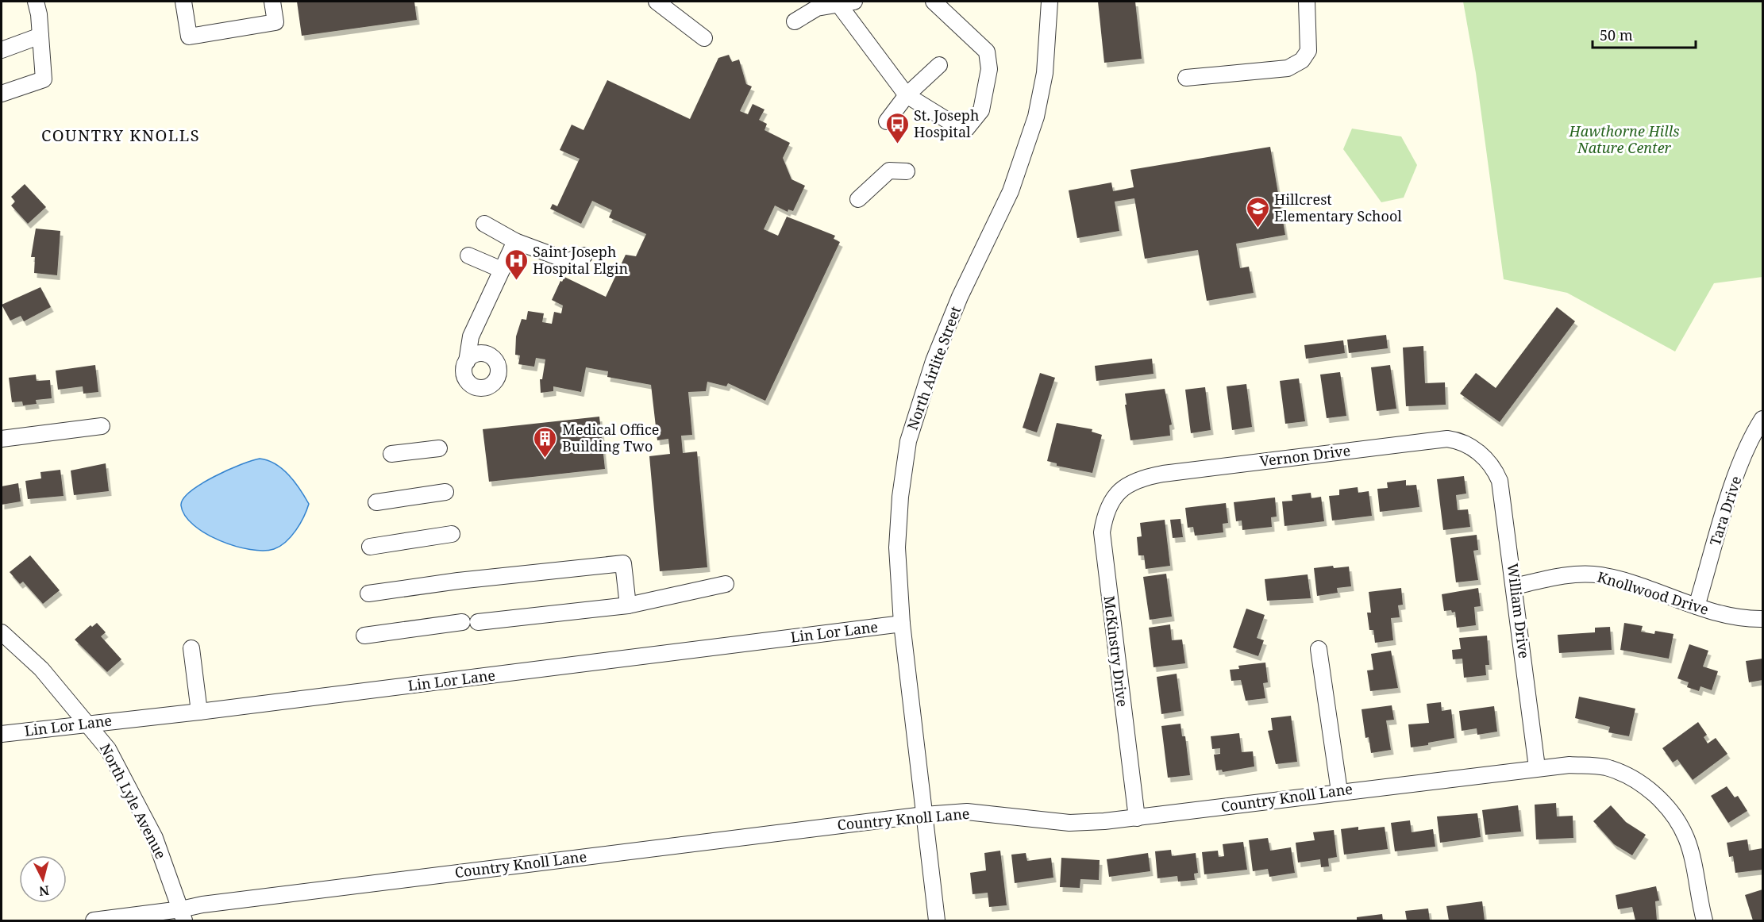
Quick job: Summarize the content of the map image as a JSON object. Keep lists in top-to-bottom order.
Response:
{
  "streets": {
    "street": [
      "North Airlite Street",
      "Vernon Drive",
      "Tara Drive",
      "Knollwood Drive",
      "William Drive",
      "Lin Lor Lane",
      "McKinstry Drive",
      "Country Knoll Lane",
      "North Lyle Avenue"
    ]
  },
  "crossings": [
    ["North Airlite Street", "Lin Lor Lane"],
    ["North Airlite Street", "Country Knoll Lane"],
    ["Vernon Drive", "William Drive"],
    ["Vernon Drive", "McKinstry Drive"],
    ["Tara Drive", "Knollwood Drive"],
    ["Knollwood Drive", "William Drive"],
    ["William Drive", "Country Knoll Lane"],
    ["Lin Lor Lane", "North Lyle Avenue"],
    ["McKinstry Drive", "Country Knoll Lane"],
    ["Country Knoll Lane", "North Lyle Avenue"]
  ],
  "districts": ["COUNTRY KNOLLS"],
  "parks": ["Hawthorne Hills Nature Center"],
  "places": {
    "bus stop": ["St. Joseph Hospital"],
    "school or university": ["Hillcrest Elementary School"],
    "hospital": ["Saint Joseph Hospital Elgin"],
    "building": ["Medical Office Building Two"]
  },
  "scale_bar": "50 m",
  "north": "bottom"
}
